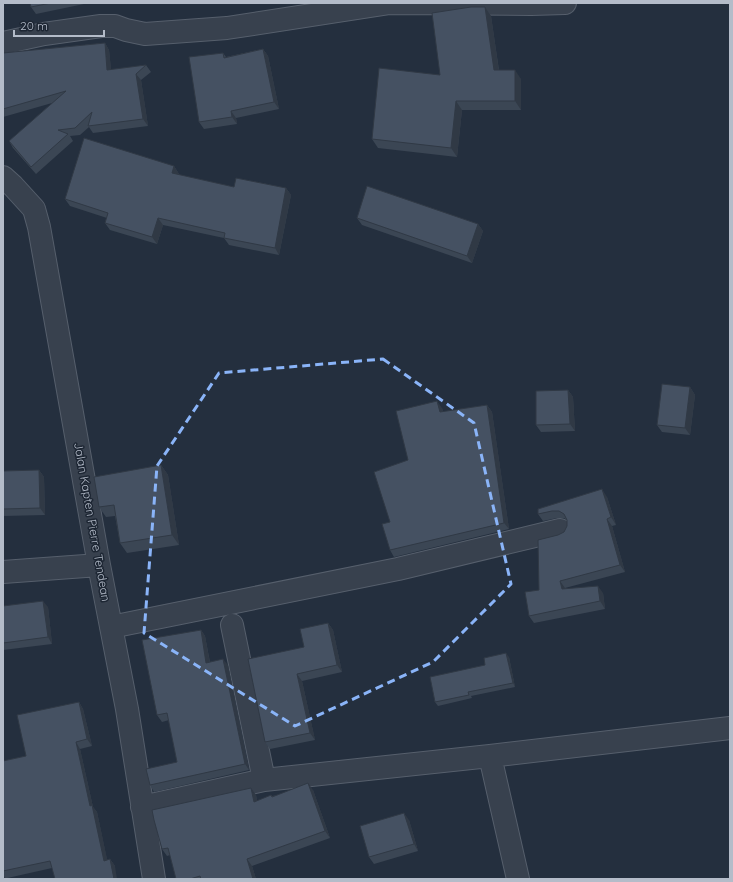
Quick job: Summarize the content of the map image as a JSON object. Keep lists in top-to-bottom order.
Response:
{
  "streets": {
    "street": ["Jalan Kapten Pierre Tendean"]
  },
  "scale_bar": "20 m"
}
